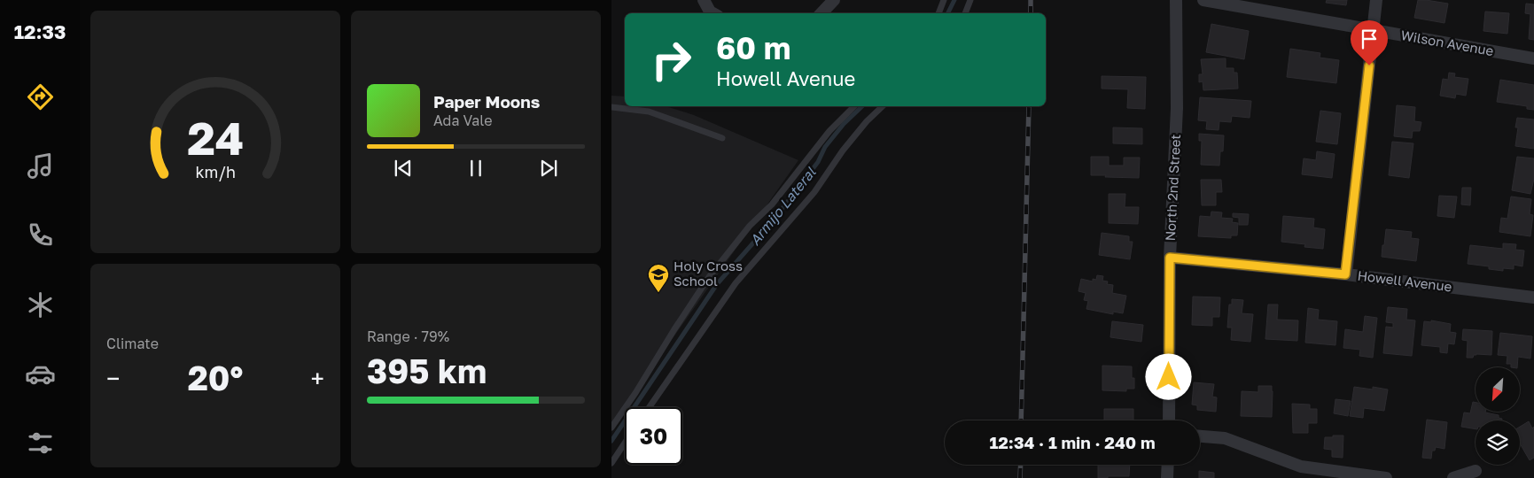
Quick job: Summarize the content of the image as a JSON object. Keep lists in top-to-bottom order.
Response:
{
  "streets": {
    "street": ["Wilson Avenue", "North 2nd Street", "Howell Avenue"]
  },
  "crossings": [
    ["North 2nd Street", "Howell Avenue"]
  ],
  "water": ["Armijo Lateral"],
  "places": {
    "school or university": ["Holy Cross School"]
  },
  "north": "bottom left",
  "page": {
    "tabs": "12:33",
    "turn": ["60 m", "Howell Avenue"],
    "song": ["Paper Moons", "Ada Vale"],
    "tile": [
      "Climate",
      ["Range · 79%", "395 km"]
    ],
    "heat": ["−", "20°", "+"],
    "limit": "30",
    "trip": "12:34 · 1 min · 240 m",
    "gauge": ["24", "km/h"]
  }
}
